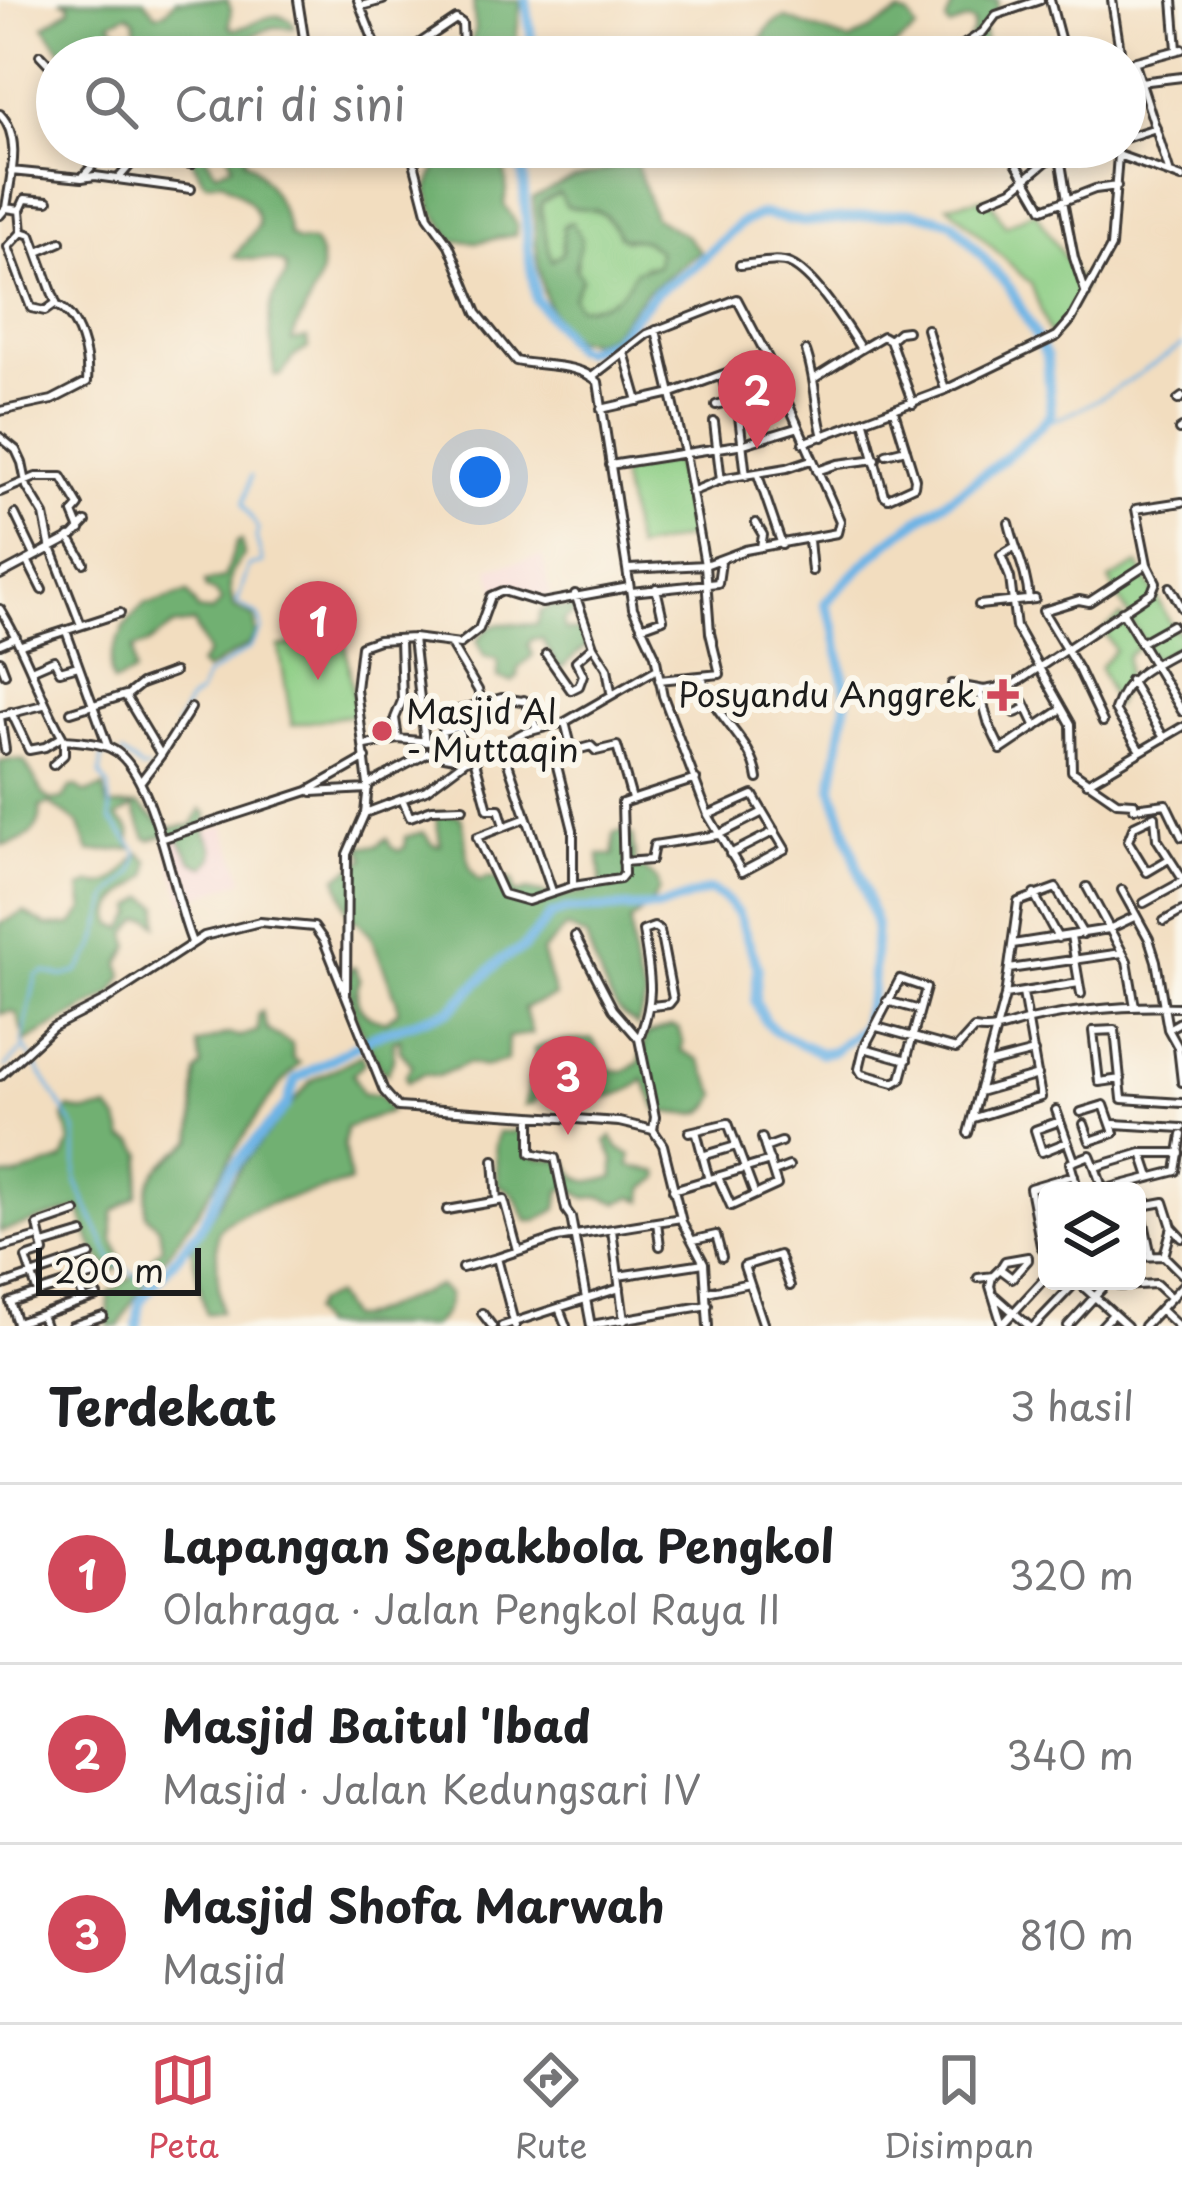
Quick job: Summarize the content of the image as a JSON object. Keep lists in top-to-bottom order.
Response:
{
  "places": {
    "health": ["Posyandu Anggrek"],
    "other": ["Masjid Al - Muttaqin"]
  },
  "scale_bar": "200 m",
  "page": {
    "search": "Cari di sini",
    "pins": ["2", "1", "3"],
    "scale": "200 m",
    "heading": ["Terdekat", "3 hasil"],
    "list": [
      {
        "mark": "1",
        "name": "Lapangan Sepakbola Pengkol",
        "note": "Olahraga · Jalan Pengkol Raya II",
        "value": "320 m"
      },
      {
        "mark": "2",
        "name": "Masjid Baitul 'Ibad",
        "note": "Masjid · Jalan Kedungsari IV",
        "value": "340 m"
      },
      {
        "mark": "3",
        "name": "Masjid Shofa Marwah",
        "note": "Masjid",
        "value": "810 m"
      }
    ],
    "nav": ["Peta", "Rute", "Disimpan"]
  }
}
